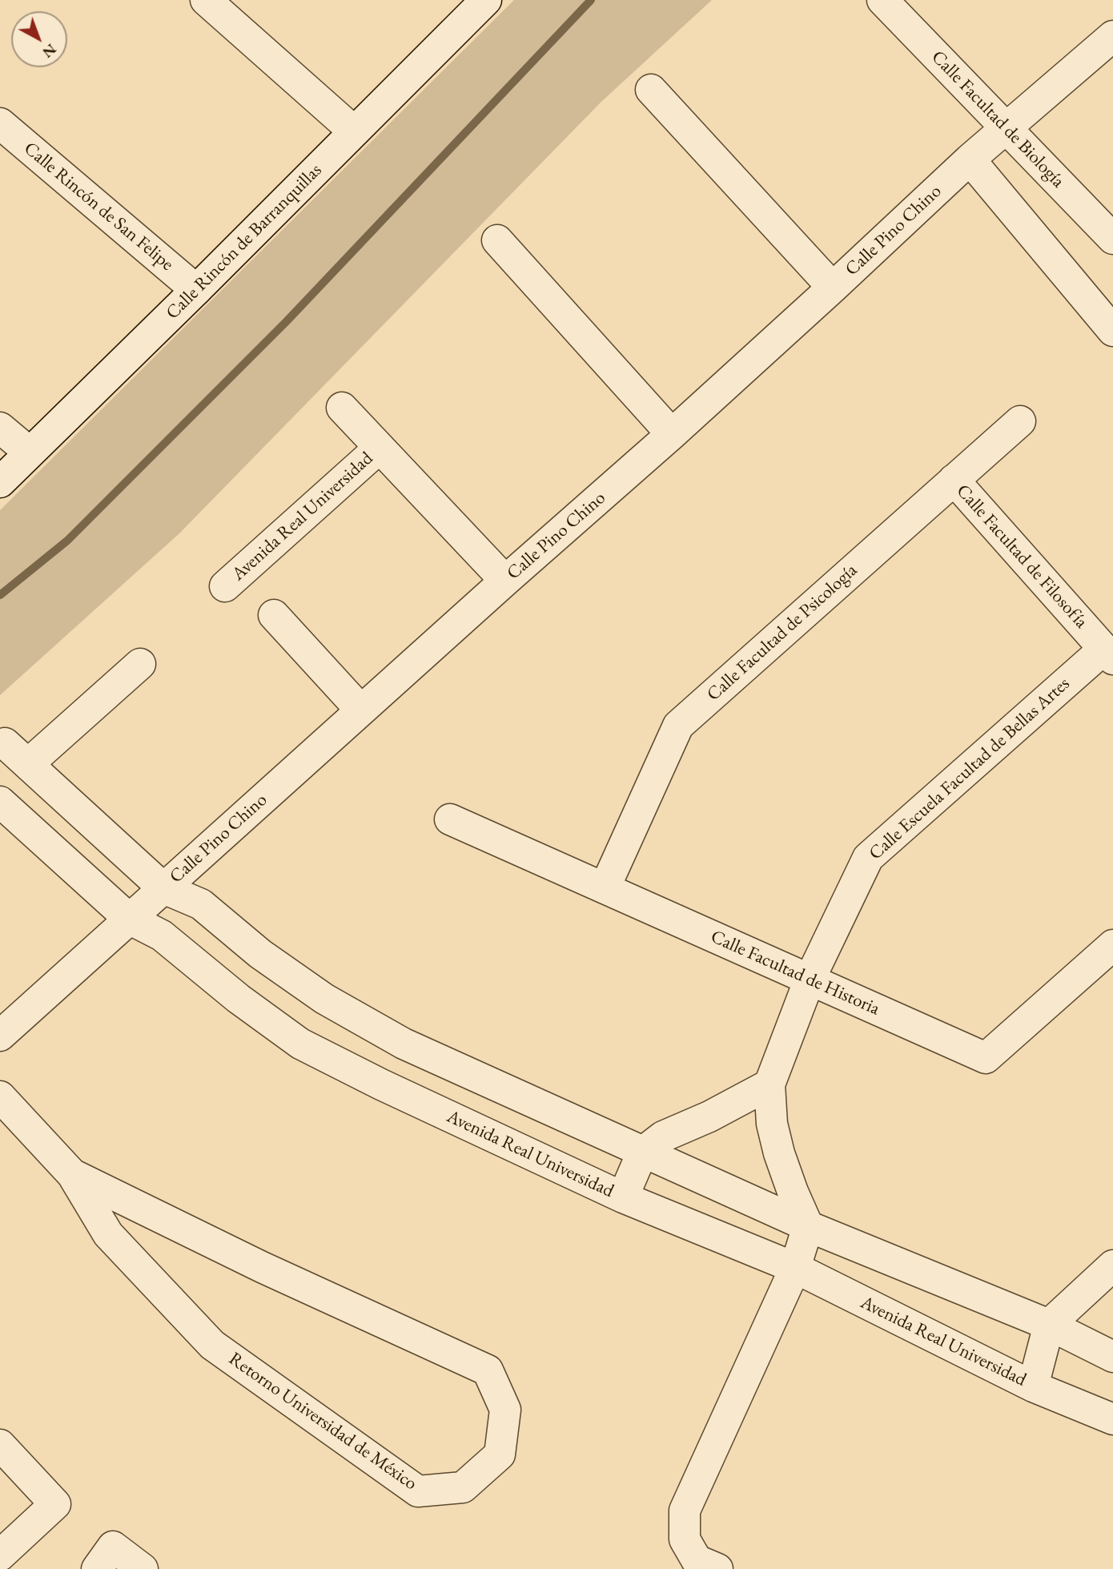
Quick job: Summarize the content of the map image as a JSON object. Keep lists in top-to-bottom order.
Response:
{
  "streets": {
    "street": [
      "Calle Facultad de Biología",
      "Calle Rincón de San Felipe",
      "Calle Pino Chino",
      "Calle Rincón de Barranquillas",
      "Avenida Real Universidad",
      "Calle Facultad de Filosofía",
      "Calle Facultad de Psicología",
      "Calle Escuela Facultad de Bellas Artes",
      "Calle Facultad de Historia",
      "Retorno Universidad de México"
    ]
  },
  "crossings": [
    ["Calle Facultad de Biología", "Calle Pino Chino"],
    ["Calle Rincón de San Felipe", "Calle Rincón de Barranquillas"],
    ["Calle Pino Chino", "Avenida Real Universidad"],
    ["Calle Facultad de Filosofía", "Calle Facultad de Psicología"],
    ["Calle Facultad de Filosofía", "Calle Escuela Facultad de Bellas Artes"],
    ["Calle Facultad de Psicología", "Calle Facultad de Historia"],
    ["Calle Escuela Facultad de Bellas Artes", "Calle Facultad de Historia"]
  ],
  "north": "bottom right"
}
